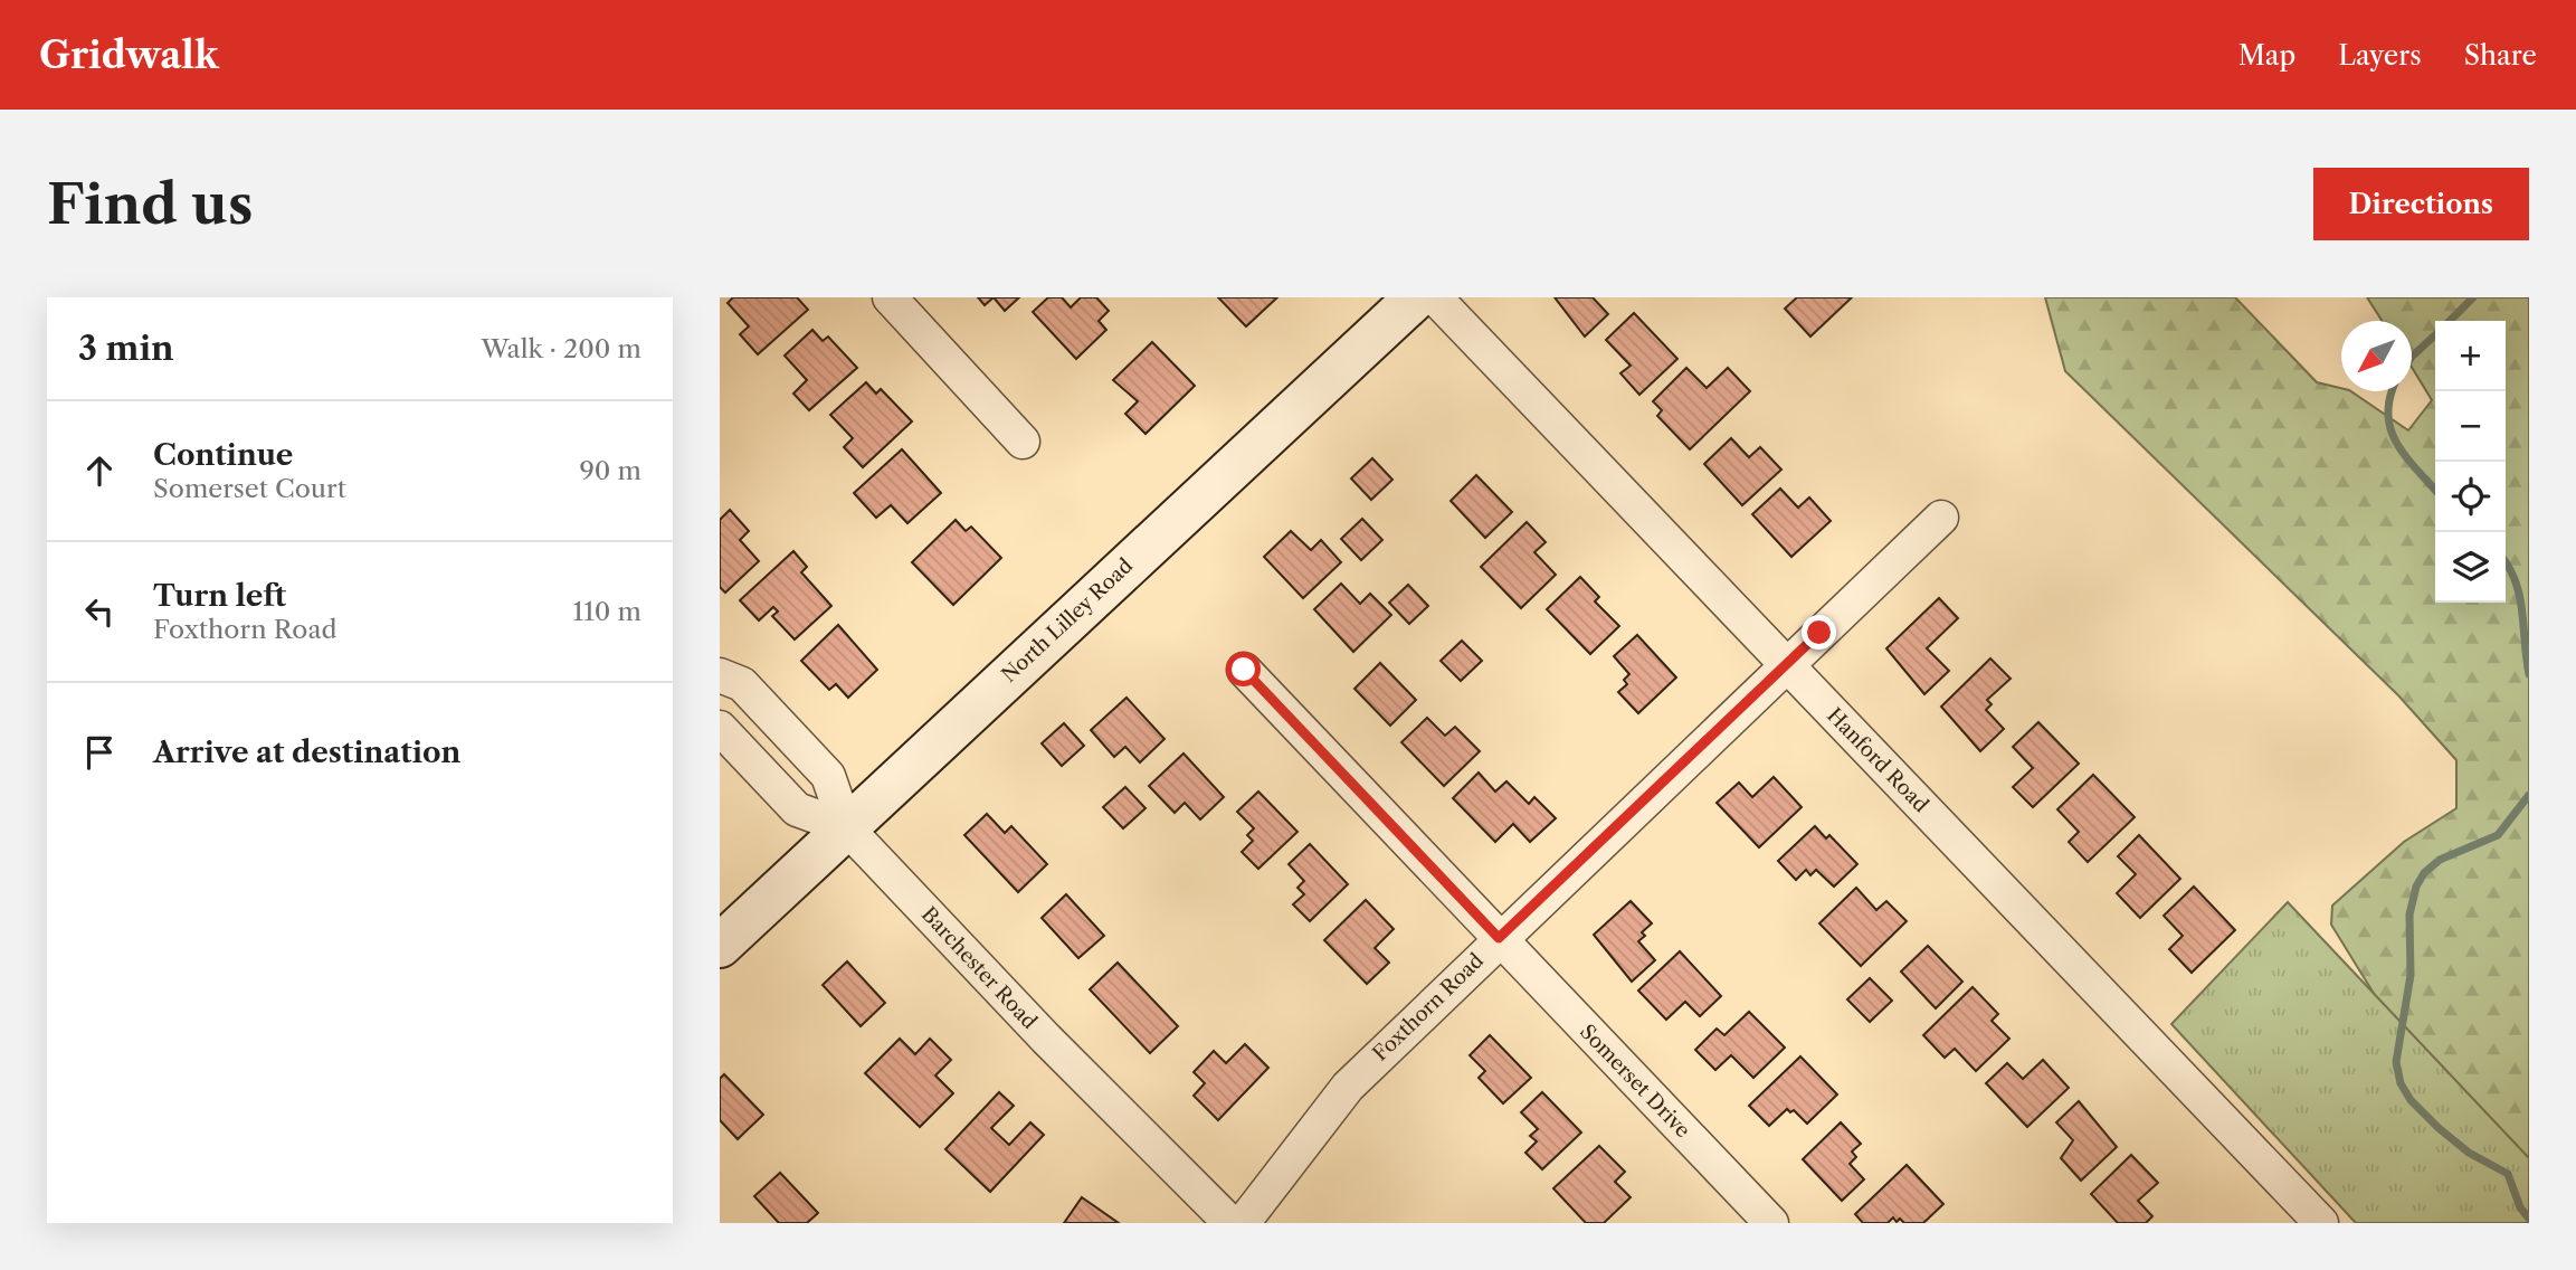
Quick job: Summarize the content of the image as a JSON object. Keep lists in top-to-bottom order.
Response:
{
  "streets": {
    "street": [
      "North Lilley Road",
      "Hanford Road",
      "Barchester Road",
      "Foxthorn Road",
      "Somerset Drive"
    ]
  },
  "crossings": [
    ["North Lilley Road", "Barchester Road"],
    ["Hanford Road", "Foxthorn Road"],
    ["Foxthorn Road", "Somerset Drive"]
  ],
  "north": "bottom left",
  "page": {
    "header": "Gridwalk",
    "nav": ["Map", "Layers", "Share"],
    "buttons": "Directions",
    "title": "Find us",
    "heading": ["3 min", "Walk · 200 m"],
    "map_buttons": ["+", "−"],
    "list": [
      ["Continue", "Somerset Court", "90 m"],
      ["Turn left", "Foxthorn Road", "110 m"],
      "Arrive at destination"
    ]
  }
}
